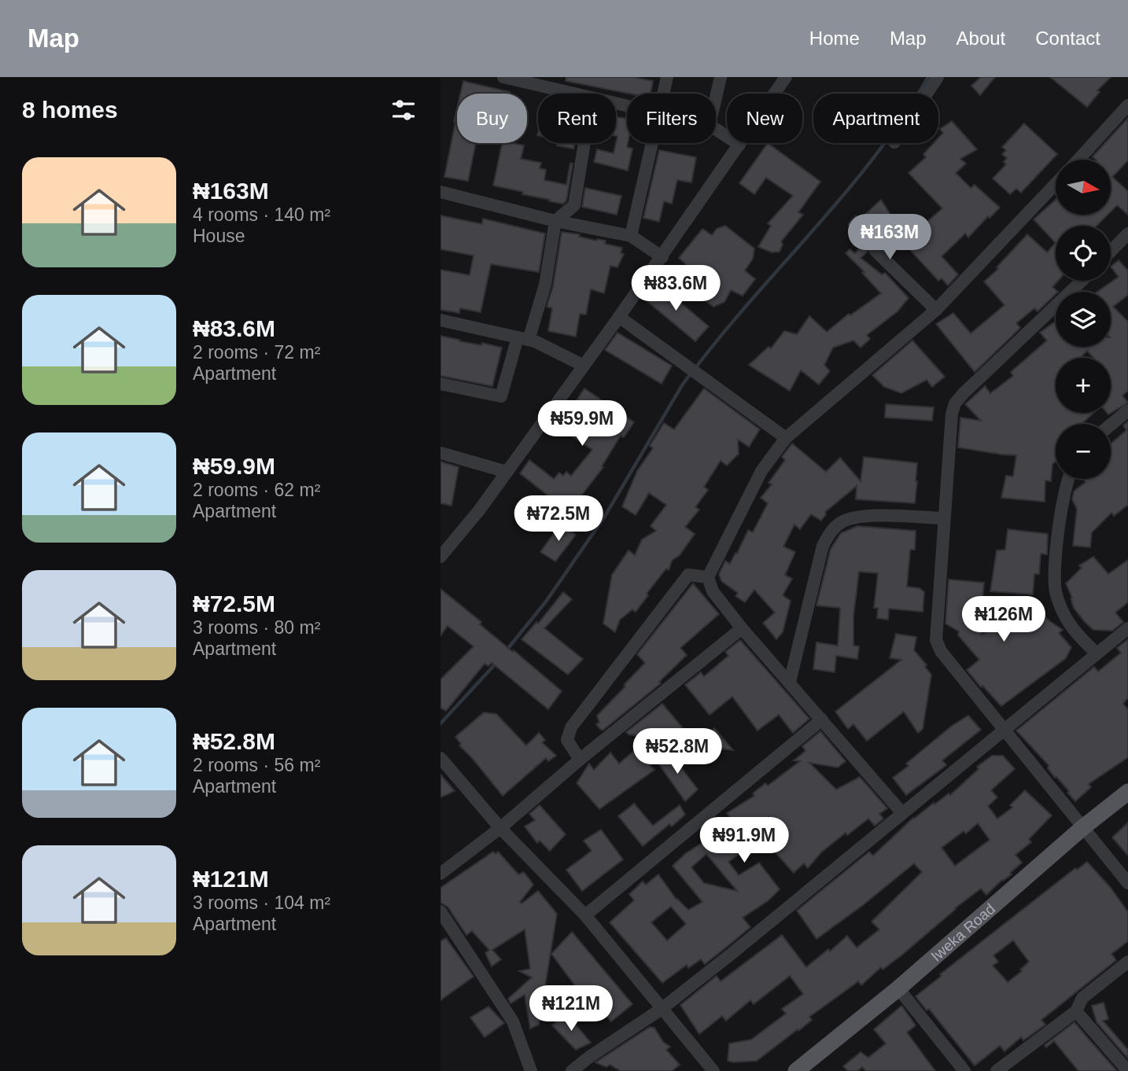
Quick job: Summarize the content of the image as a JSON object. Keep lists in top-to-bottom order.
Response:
{
  "streets": {
    "main road": ["Iweka Road"]
  },
  "north": "right",
  "page": {
    "header": "Map",
    "nav": [
      "Home",
      "Map",
      "About",
      "Contact"
    ],
    "heading": "8 homes",
    "chip": [
      "Buy",
      "Rent",
      "Filters",
      "New",
      "Apartment"
    ],
    "list": [
      {
        "name": "₦163M",
        "note": "4 rooms · 140 m² · House"
      },
      {
        "name": "₦83.6M",
        "note": "2 rooms · 72 m² · Apartment"
      },
      {
        "name": "₦59.9M",
        "note": "2 rooms · 62 m² · Apartment"
      },
      {
        "name": "₦72.5M",
        "note": "3 rooms · 80 m² · Apartment"
      },
      {
        "name": "₦52.8M",
        "note": "2 rooms · 56 m² · Apartment"
      },
      {
        "name": "₦121M",
        "note": "3 rooms · 104 m² · Apartment"
      }
    ],
    "map_buttons": ["+", "−"],
    "price": [
      "₦163M",
      "₦83.6M",
      "₦59.9M",
      "₦72.5M",
      "₦126M",
      "₦52.8M",
      "₦91.9M",
      "₦121M"
    ]
  }
}
